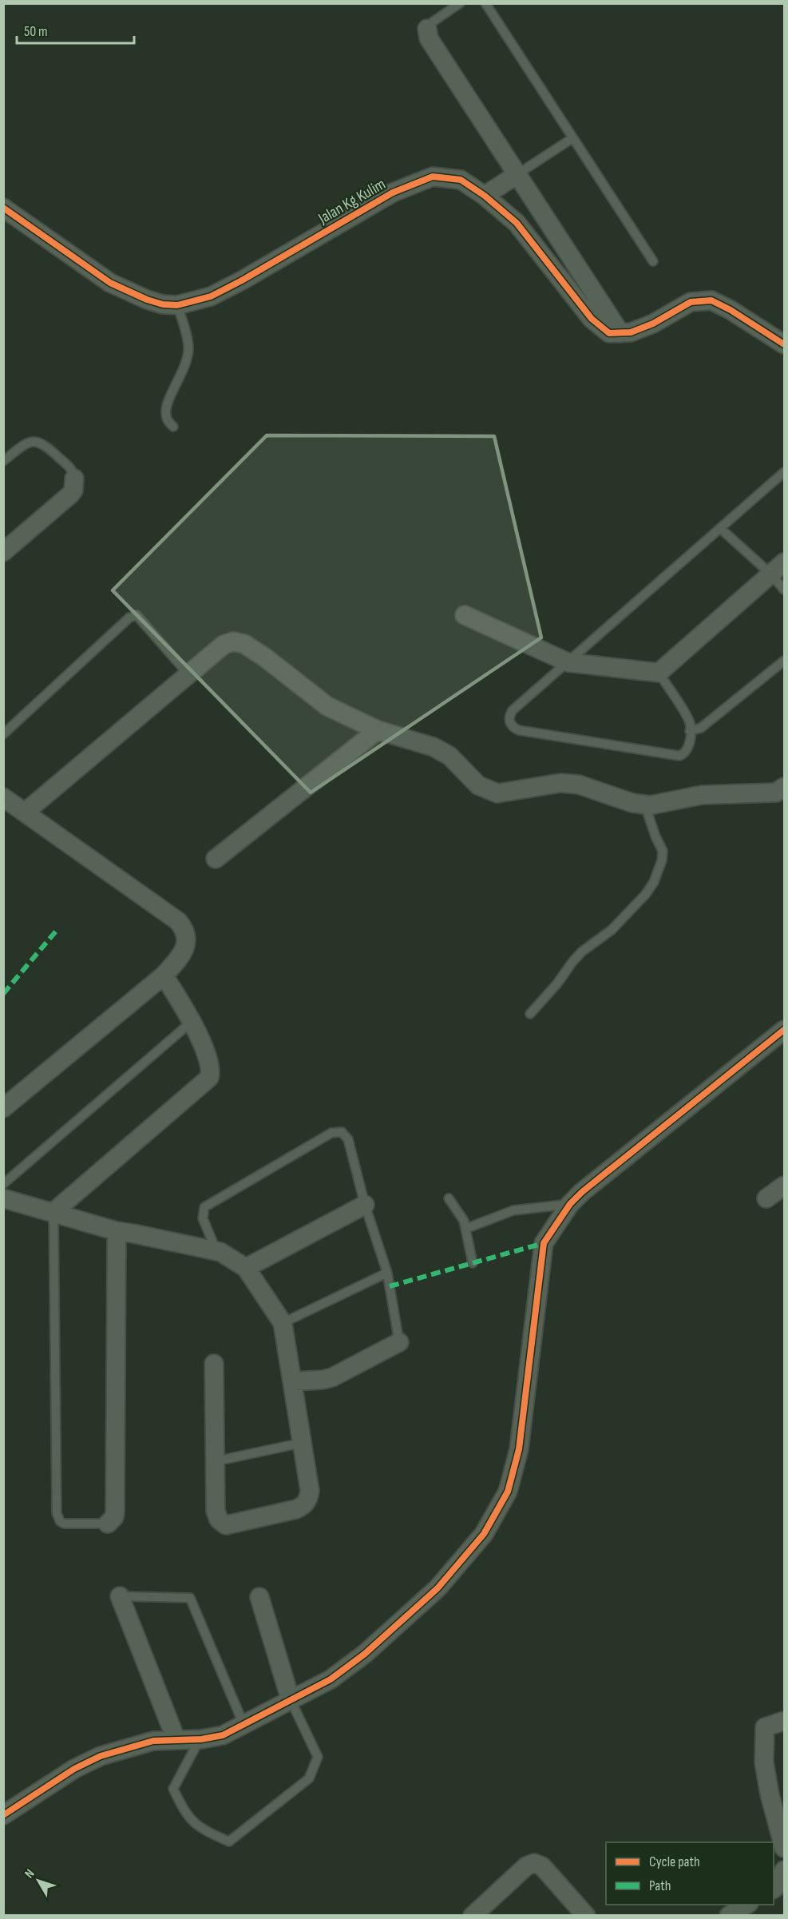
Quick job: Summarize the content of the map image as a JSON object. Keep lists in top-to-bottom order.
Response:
{
  "streets": {
    "street": ["Jalan Kg Kulim"]
  },
  "legend": ["Cycle path", "Path"],
  "scale_bar": "50 m",
  "north": "top left"
}
